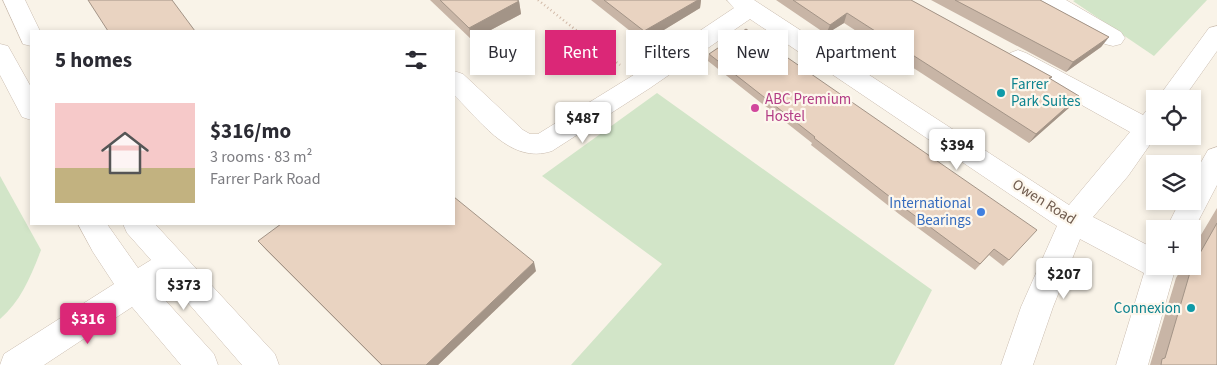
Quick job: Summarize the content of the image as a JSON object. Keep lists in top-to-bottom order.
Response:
{
  "streets": {
    "street": ["Owen Road"]
  },
  "places": [
    "Farrer Park Suites",
    "ABC Premium Hostel",
    "International Bearings",
    "Connexion"
  ],
  "page": {
    "chip": [
      "Buy",
      "Rent",
      "Filters",
      "New",
      "Apartment"
    ],
    "heading": "5 homes",
    "map_buttons": "+",
    "list": [
      {
        "name": "$316/mo",
        "note": "3 rooms · 83 m² · Farrer Park Road"
      }
    ],
    "price": [
      "$487",
      "$394",
      "$207",
      "$373",
      "$316"
    ]
  }
}
